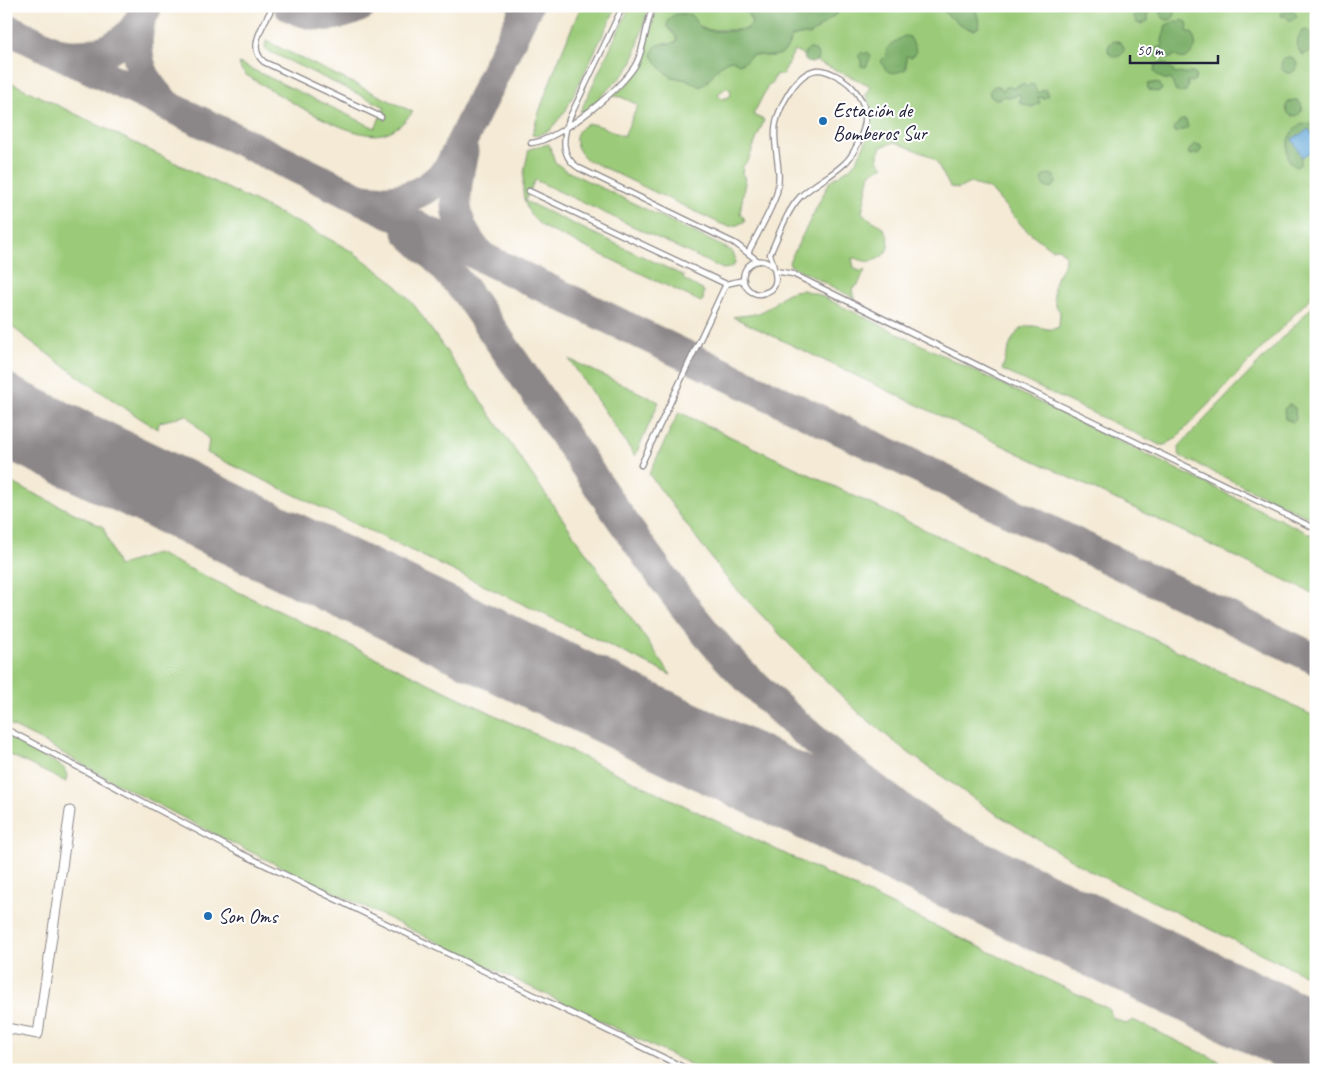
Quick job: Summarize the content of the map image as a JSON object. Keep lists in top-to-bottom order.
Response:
{
  "places": ["Estación de Bomberos Sur", "Son Oms"],
  "scale_bar": "50 m"
}
